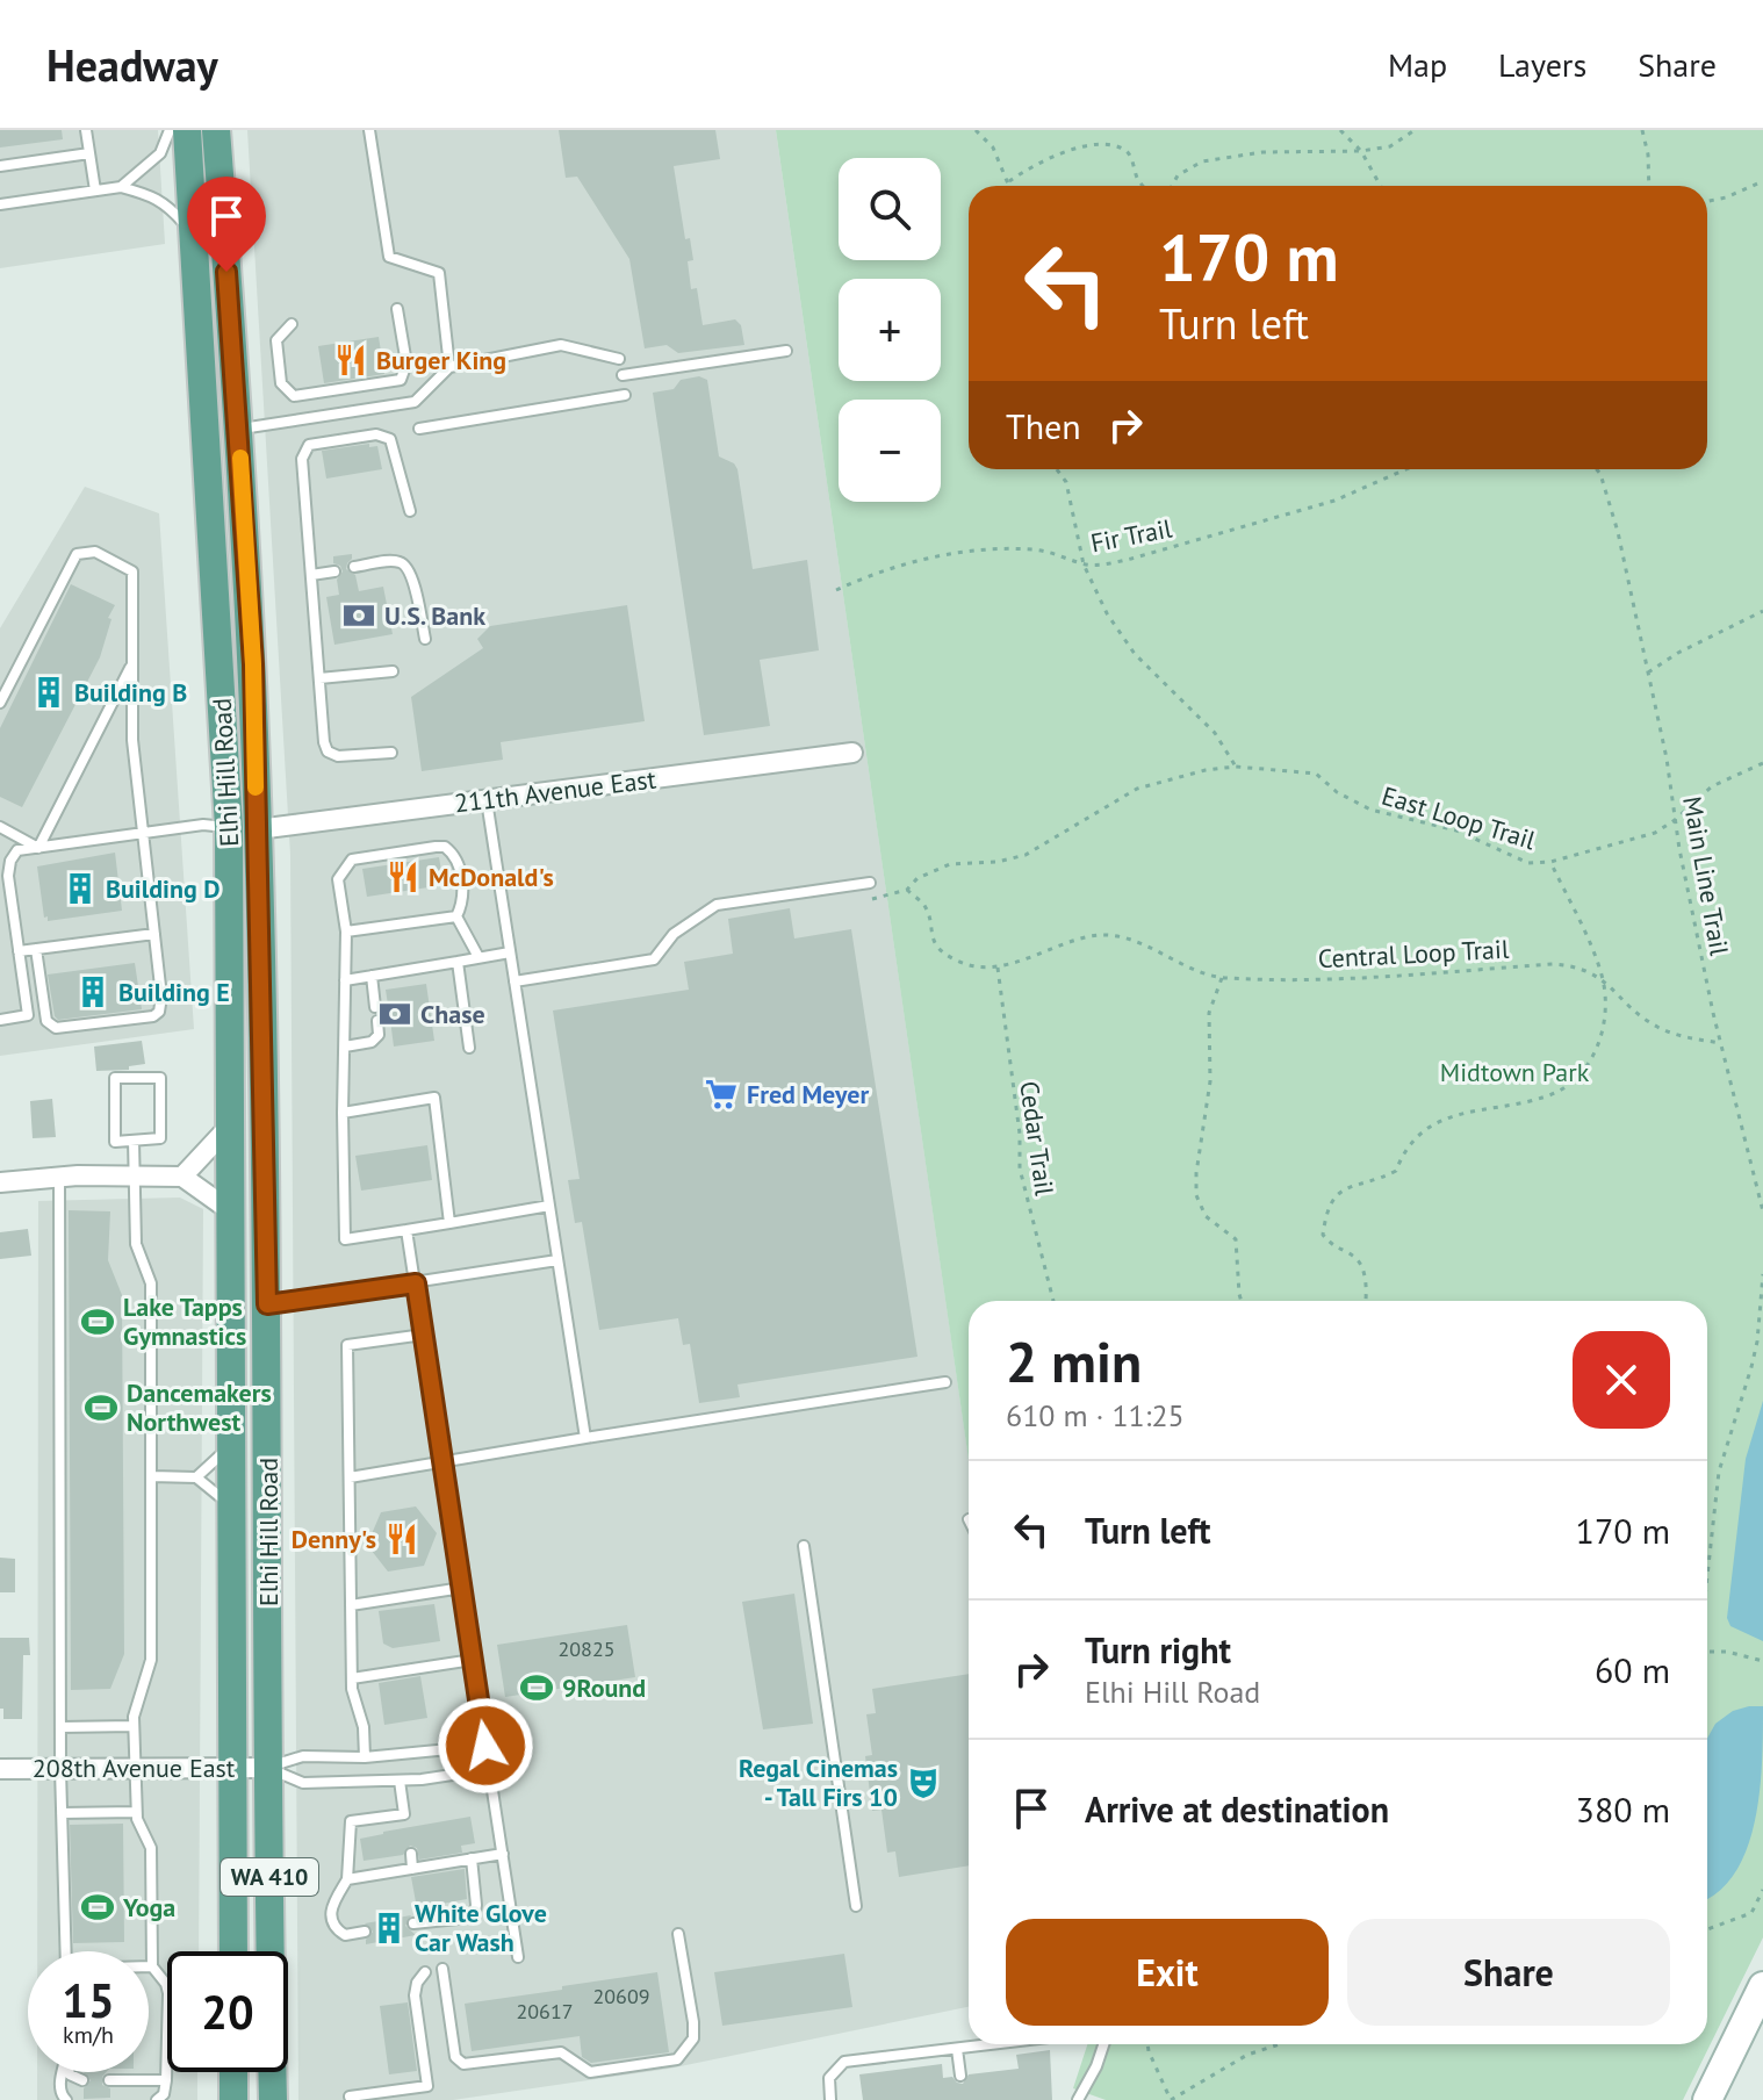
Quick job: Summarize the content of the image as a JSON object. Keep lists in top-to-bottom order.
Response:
{
  "streets": {
    "main road": ["Elhi Hill Road", "WA 410"],
    "street": ["211th Avenue East", "208th Avenue East"],
    "path": [
      "Fir Trail",
      "East Loop Trail",
      "Main Line Trail",
      "Central Loop Trail",
      "Cedar Trail"
    ]
  },
  "crossings": [
    ["Elhi Hill Road", "211th Avenue East"],
    ["Elhi Hill Road", "208th Avenue East"],
    ["East Loop Trail", "Main Line Trail"],
    ["Central Loop Trail", "Cedar Trail"]
  ],
  "parks": ["Midtown Park"],
  "places": {
    "restaurant": ["Burger King", "McDonald's", "Denny's"],
    "bank": ["U.S. Bank", "Chase"],
    "building": [
      "Building B",
      "Building D",
      "Building E",
      "White Glove Car Wash"
    ],
    "supermarket": ["Fred Meyer"],
    "sports": [
      "Lake Tapps Gymnastics",
      "Dancemakers Northwest",
      "9Round",
      "Yoga"
    ],
    "theatre": ["Regal Cinemas - Tall Firs 10"]
  },
  "house_numbers": ["20825", "20609", "20617"],
  "page": {
    "header": "Headway",
    "nav": ["Map", "Layers", "Share"],
    "map_buttons": ["+", "−"],
    "turn": ["170 m", "Turn left"],
    "then": "Then",
    "heading": ["2 min", "610 m · 11:25"],
    "list": [
      {
        "name": "Turn left",
        "value": "170 m"
      },
      {
        "name": "Turn right",
        "note": "Elhi Hill Road",
        "value": "60 m"
      },
      {
        "name": "Arrive at destination",
        "value": "380 m"
      }
    ],
    "buttons": ["Exit", "Share"],
    "speed": "15 km/h",
    "limit": "20"
  }
}
